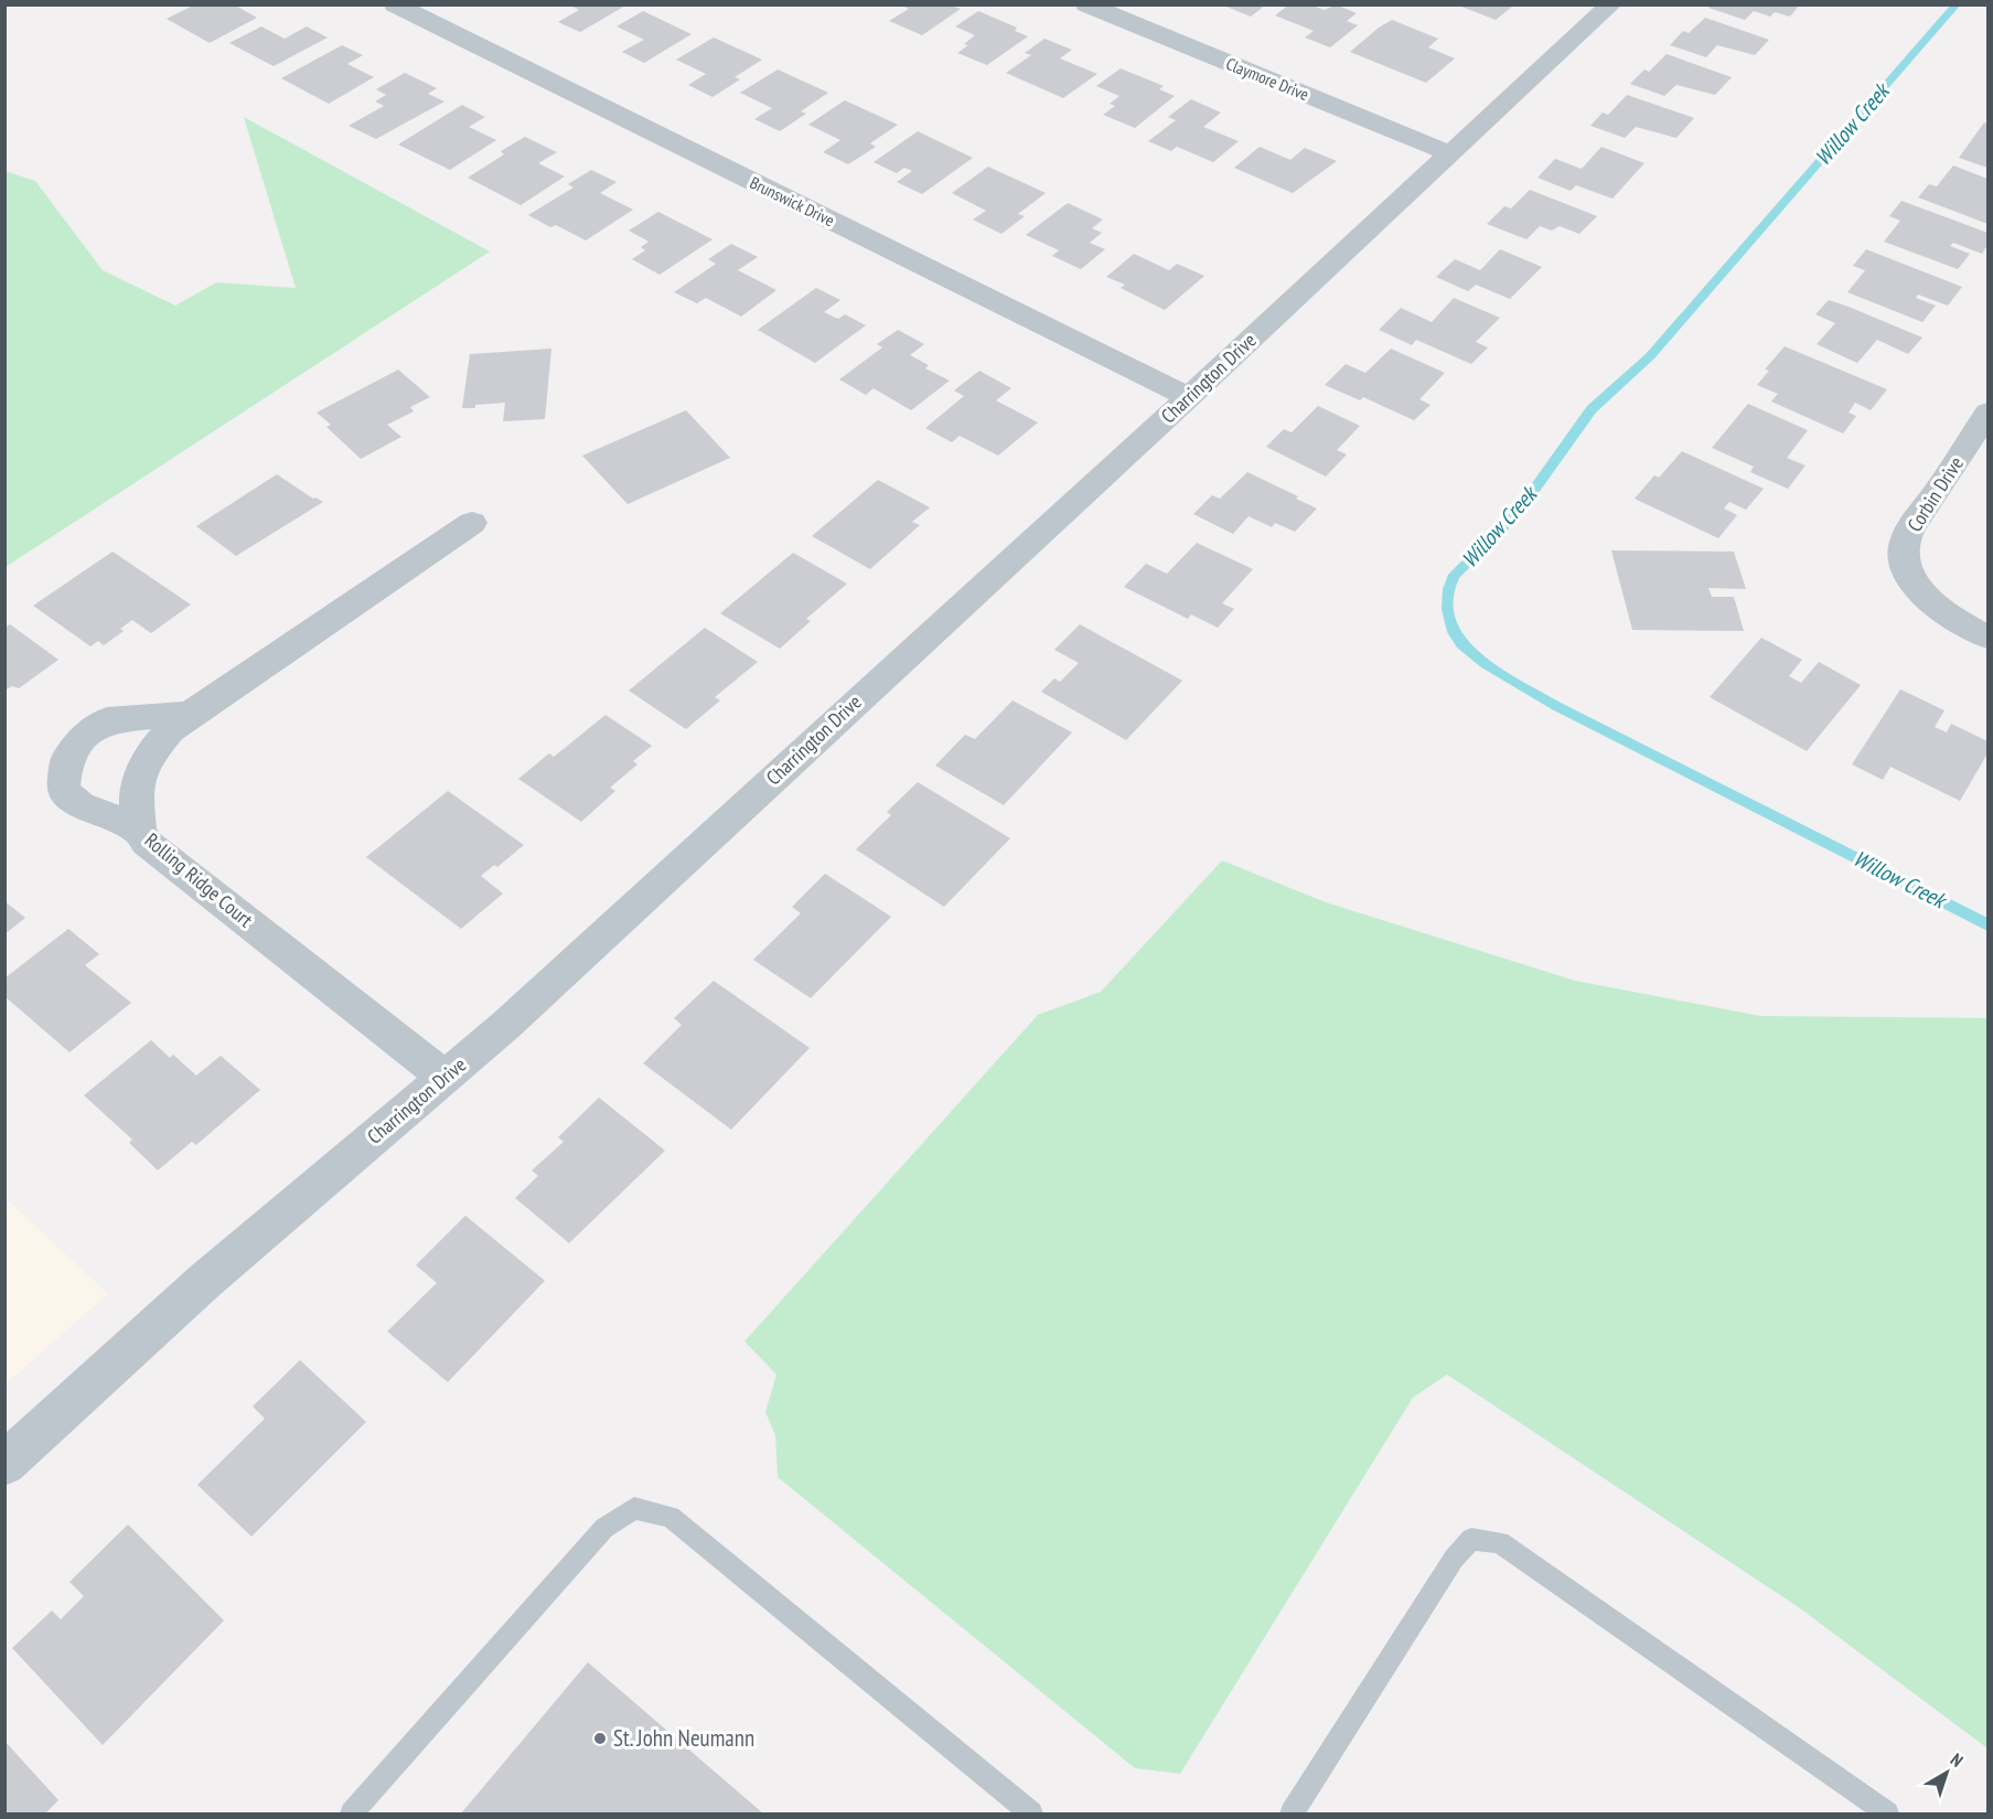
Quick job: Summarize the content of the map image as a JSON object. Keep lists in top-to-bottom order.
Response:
{
  "streets": {
    "street": [
      "Claymore Drive",
      "Brunswick Drive",
      "Charrington Drive",
      "Corbin Drive",
      "Rolling Ridge Court"
    ]
  },
  "crossings": [
    ["Claymore Drive", "Charrington Drive"],
    ["Brunswick Drive", "Charrington Drive"],
    ["Charrington Drive", "Rolling Ridge Court"]
  ],
  "water": ["Willow Creek"],
  "places": ["St. John Neumann"],
  "north": "top right"
}
